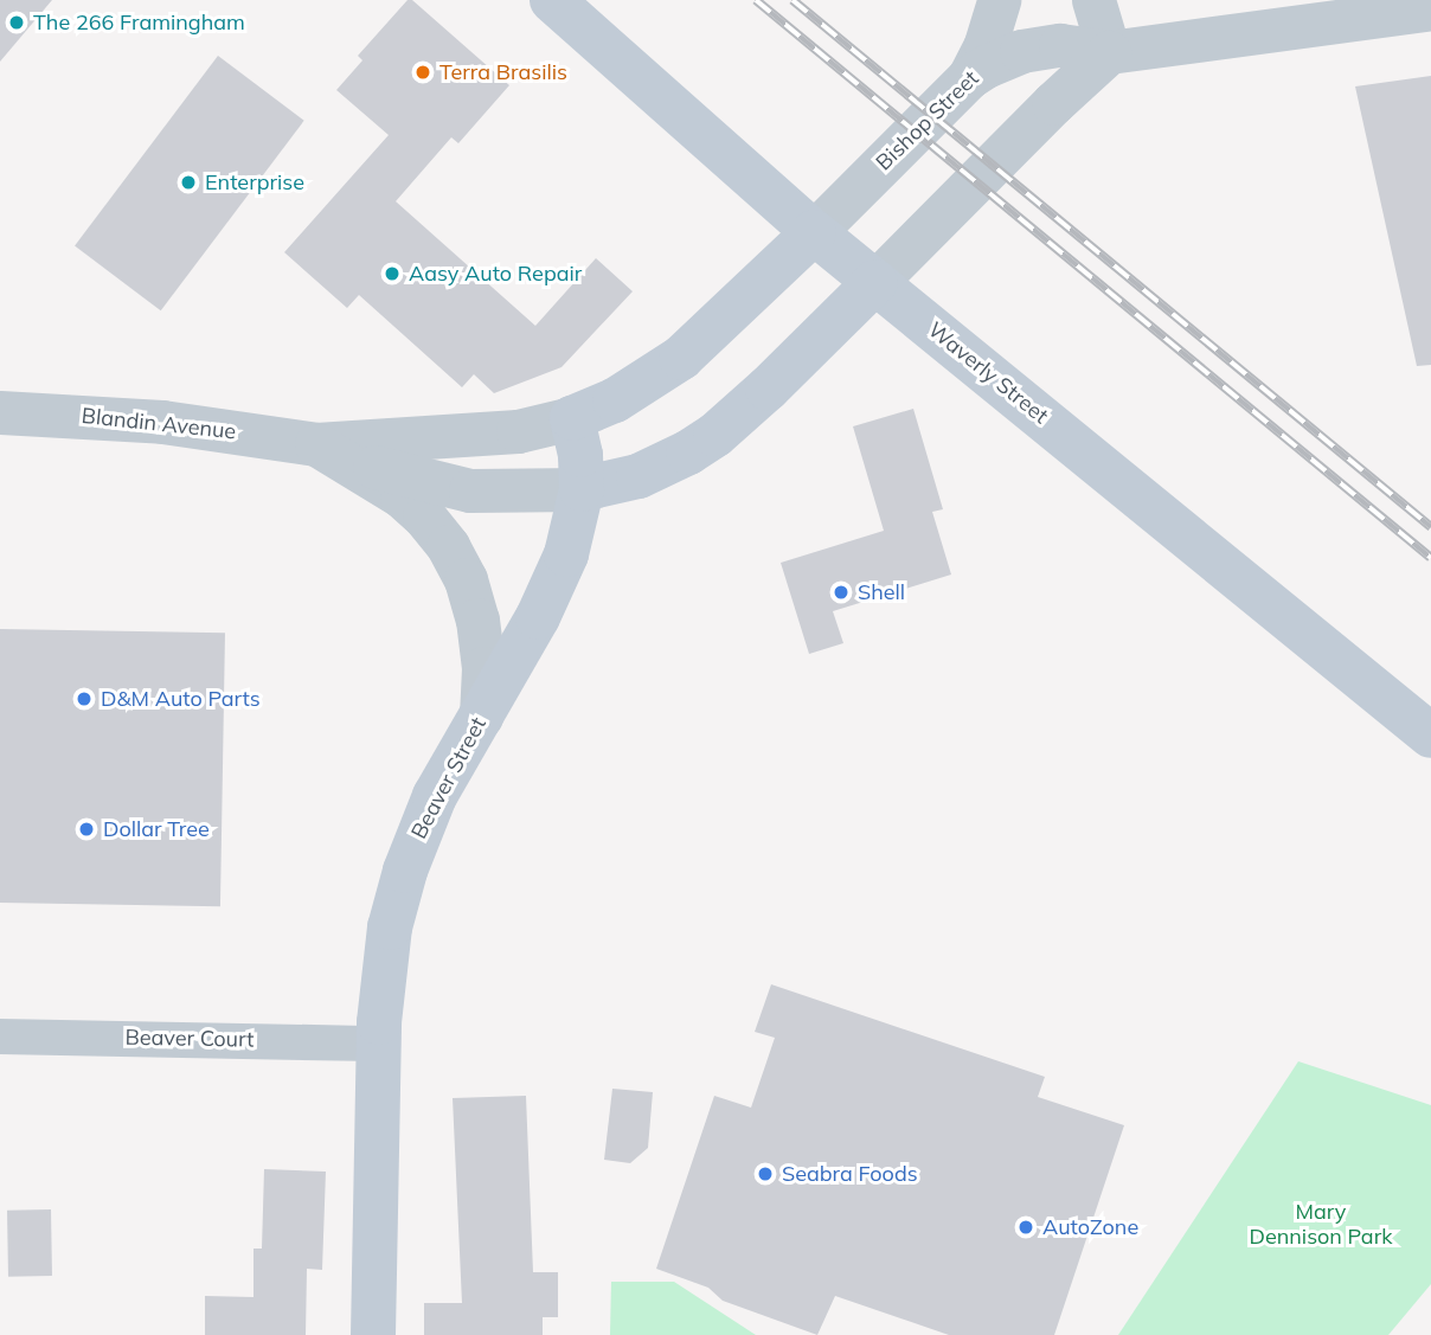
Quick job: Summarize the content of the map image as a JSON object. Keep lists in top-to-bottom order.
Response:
{
  "streets": {
    "main road": ["Waverly Street", "Beaver Street"],
    "street": ["Bishop Street", "Blandin Avenue", "Beaver Court"]
  },
  "crossings": [
    ["Bishop Street", "Waverly Street"],
    ["Blandin Avenue", "Beaver Street"],
    ["Beaver Street", "Beaver Court"]
  ],
  "parks": ["Mary Dennison Park"],
  "places": [
    "The 266 Framingham",
    "Terra Brasilis",
    "Enterprise",
    "Aasy Auto Repair",
    "Shell",
    "D&M Auto Parts",
    "Dollar Tree",
    "Seabra Foods",
    "AutoZone"
  ]
}
